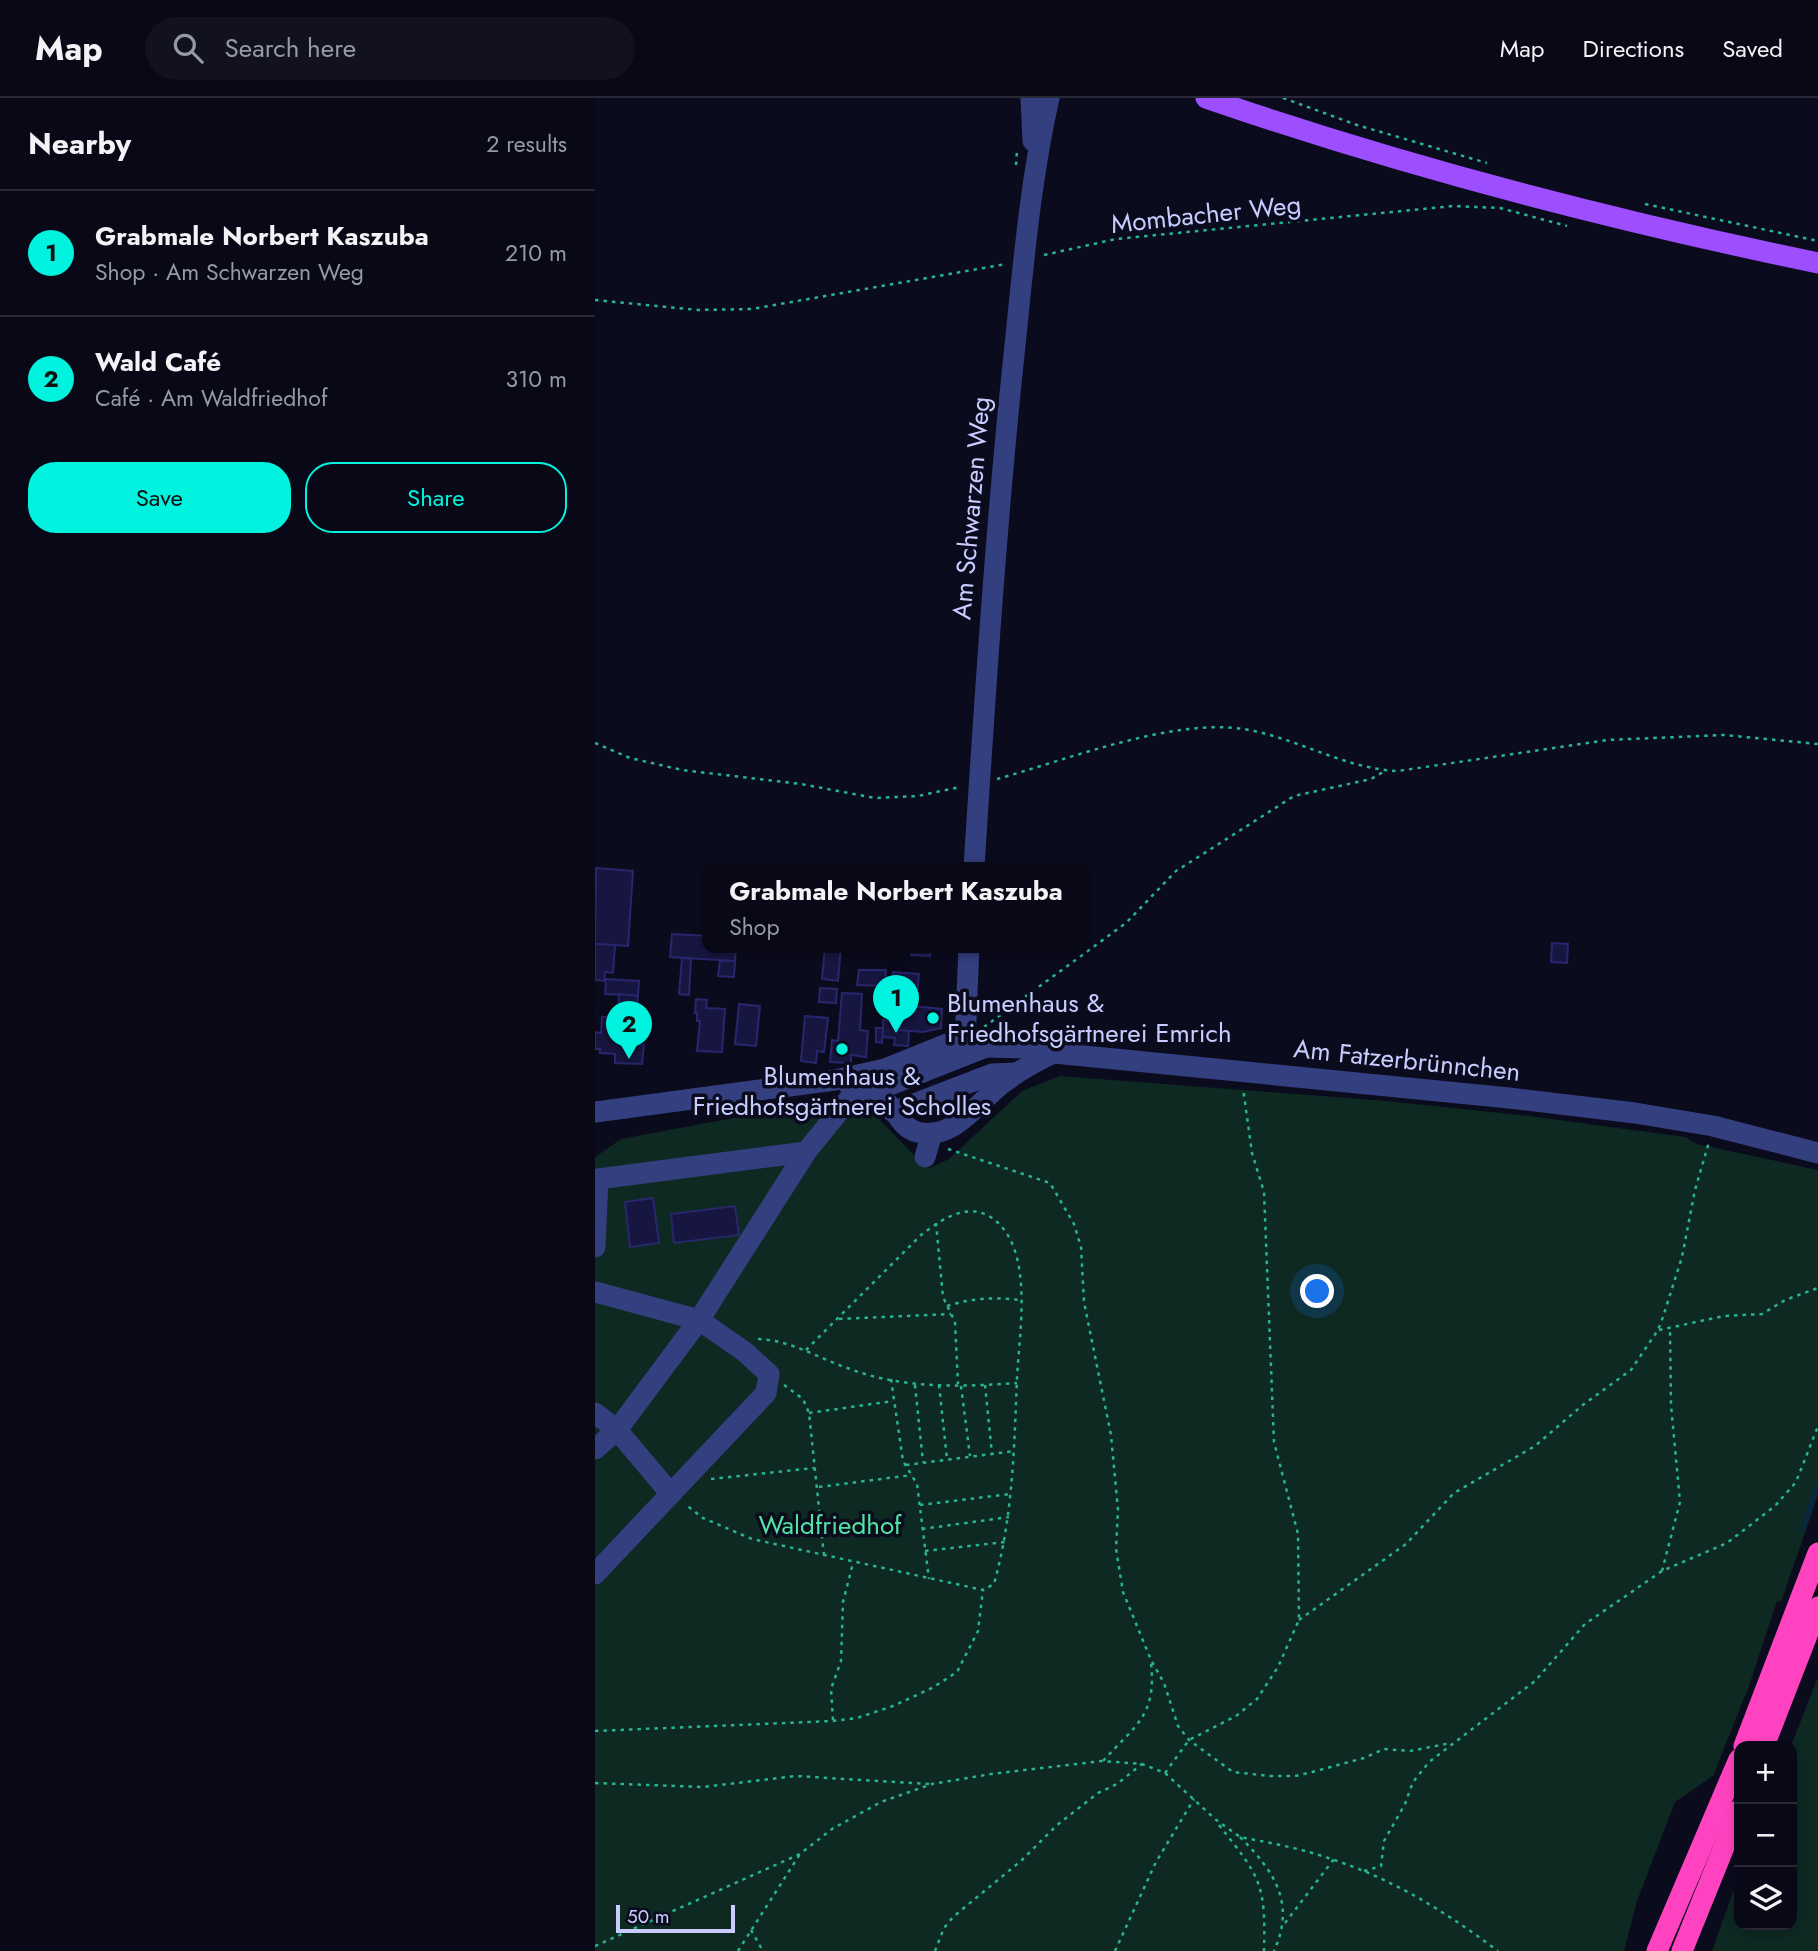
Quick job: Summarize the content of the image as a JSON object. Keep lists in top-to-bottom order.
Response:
{
  "streets": {
    "street": ["Am Schwarzen Weg", "Am Fatzerbrünnchen"],
    "path": ["Mombacher Weg"]
  },
  "crossings": [
    ["Mombacher Weg", "Am Schwarzen Weg"]
  ],
  "parks": ["Waldfriedhof"],
  "places": ["Blumenhaus & Friedhofsgärtnerei Emrich", "Blumenhaus & Friedhofsgärtnerei Scholles"],
  "scale_bar": "50 m",
  "page": {
    "header": "Map",
    "search": "Search here",
    "nav": ["Map", "Directions", "Saved"],
    "heading": ["Nearby", "2 results"],
    "list": [
      {
        "mark": "1",
        "name": "Grabmale Norbert Kaszuba",
        "note": "Shop · Am Schwarzen Weg",
        "value": "210 m"
      },
      {
        "mark": "2",
        "name": "Wald Café",
        "note": "Café · Am Waldfriedhof",
        "value": "310 m"
      }
    ],
    "buttons": ["Save", "Share"],
    "popup": ["Grabmale Norbert Kaszuba", "Shop"],
    "pins": ["1", "2"],
    "map_buttons": ["+", "−"],
    "scale": "50 m"
  }
}
